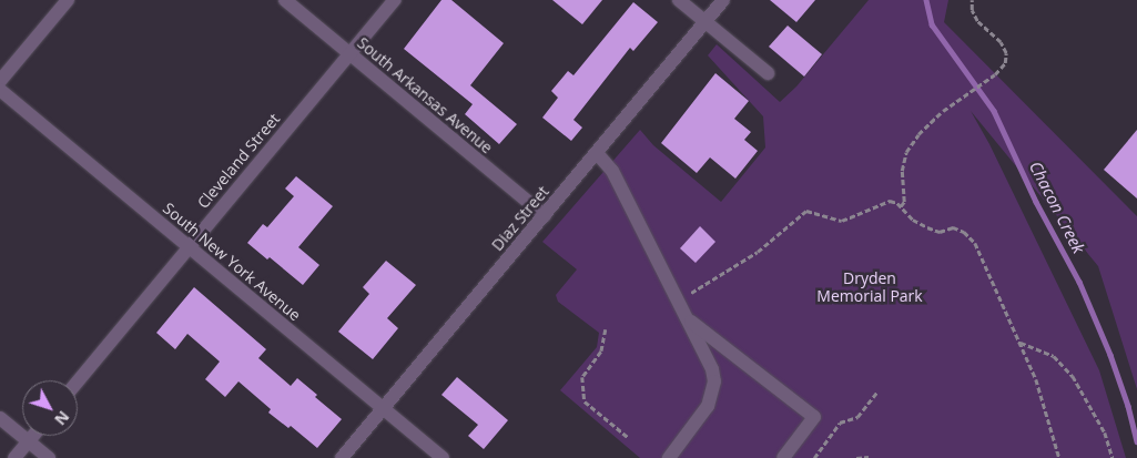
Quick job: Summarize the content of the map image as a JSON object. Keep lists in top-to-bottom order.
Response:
{
  "streets": {
    "street": [
      "South Arkansas Avenue",
      "Cleveland Street",
      "Diaz Street",
      "South New York Avenue"
    ]
  },
  "crossings": [
    ["South Arkansas Avenue", "Cleveland Street"],
    ["South Arkansas Avenue", "Diaz Street"],
    ["Cleveland Street", "South New York Avenue"],
    ["Diaz Street", "South New York Avenue"]
  ],
  "water": ["Chacon Creek"],
  "parks": ["Dryden Memorial Park"],
  "north": "bottom right"
}
